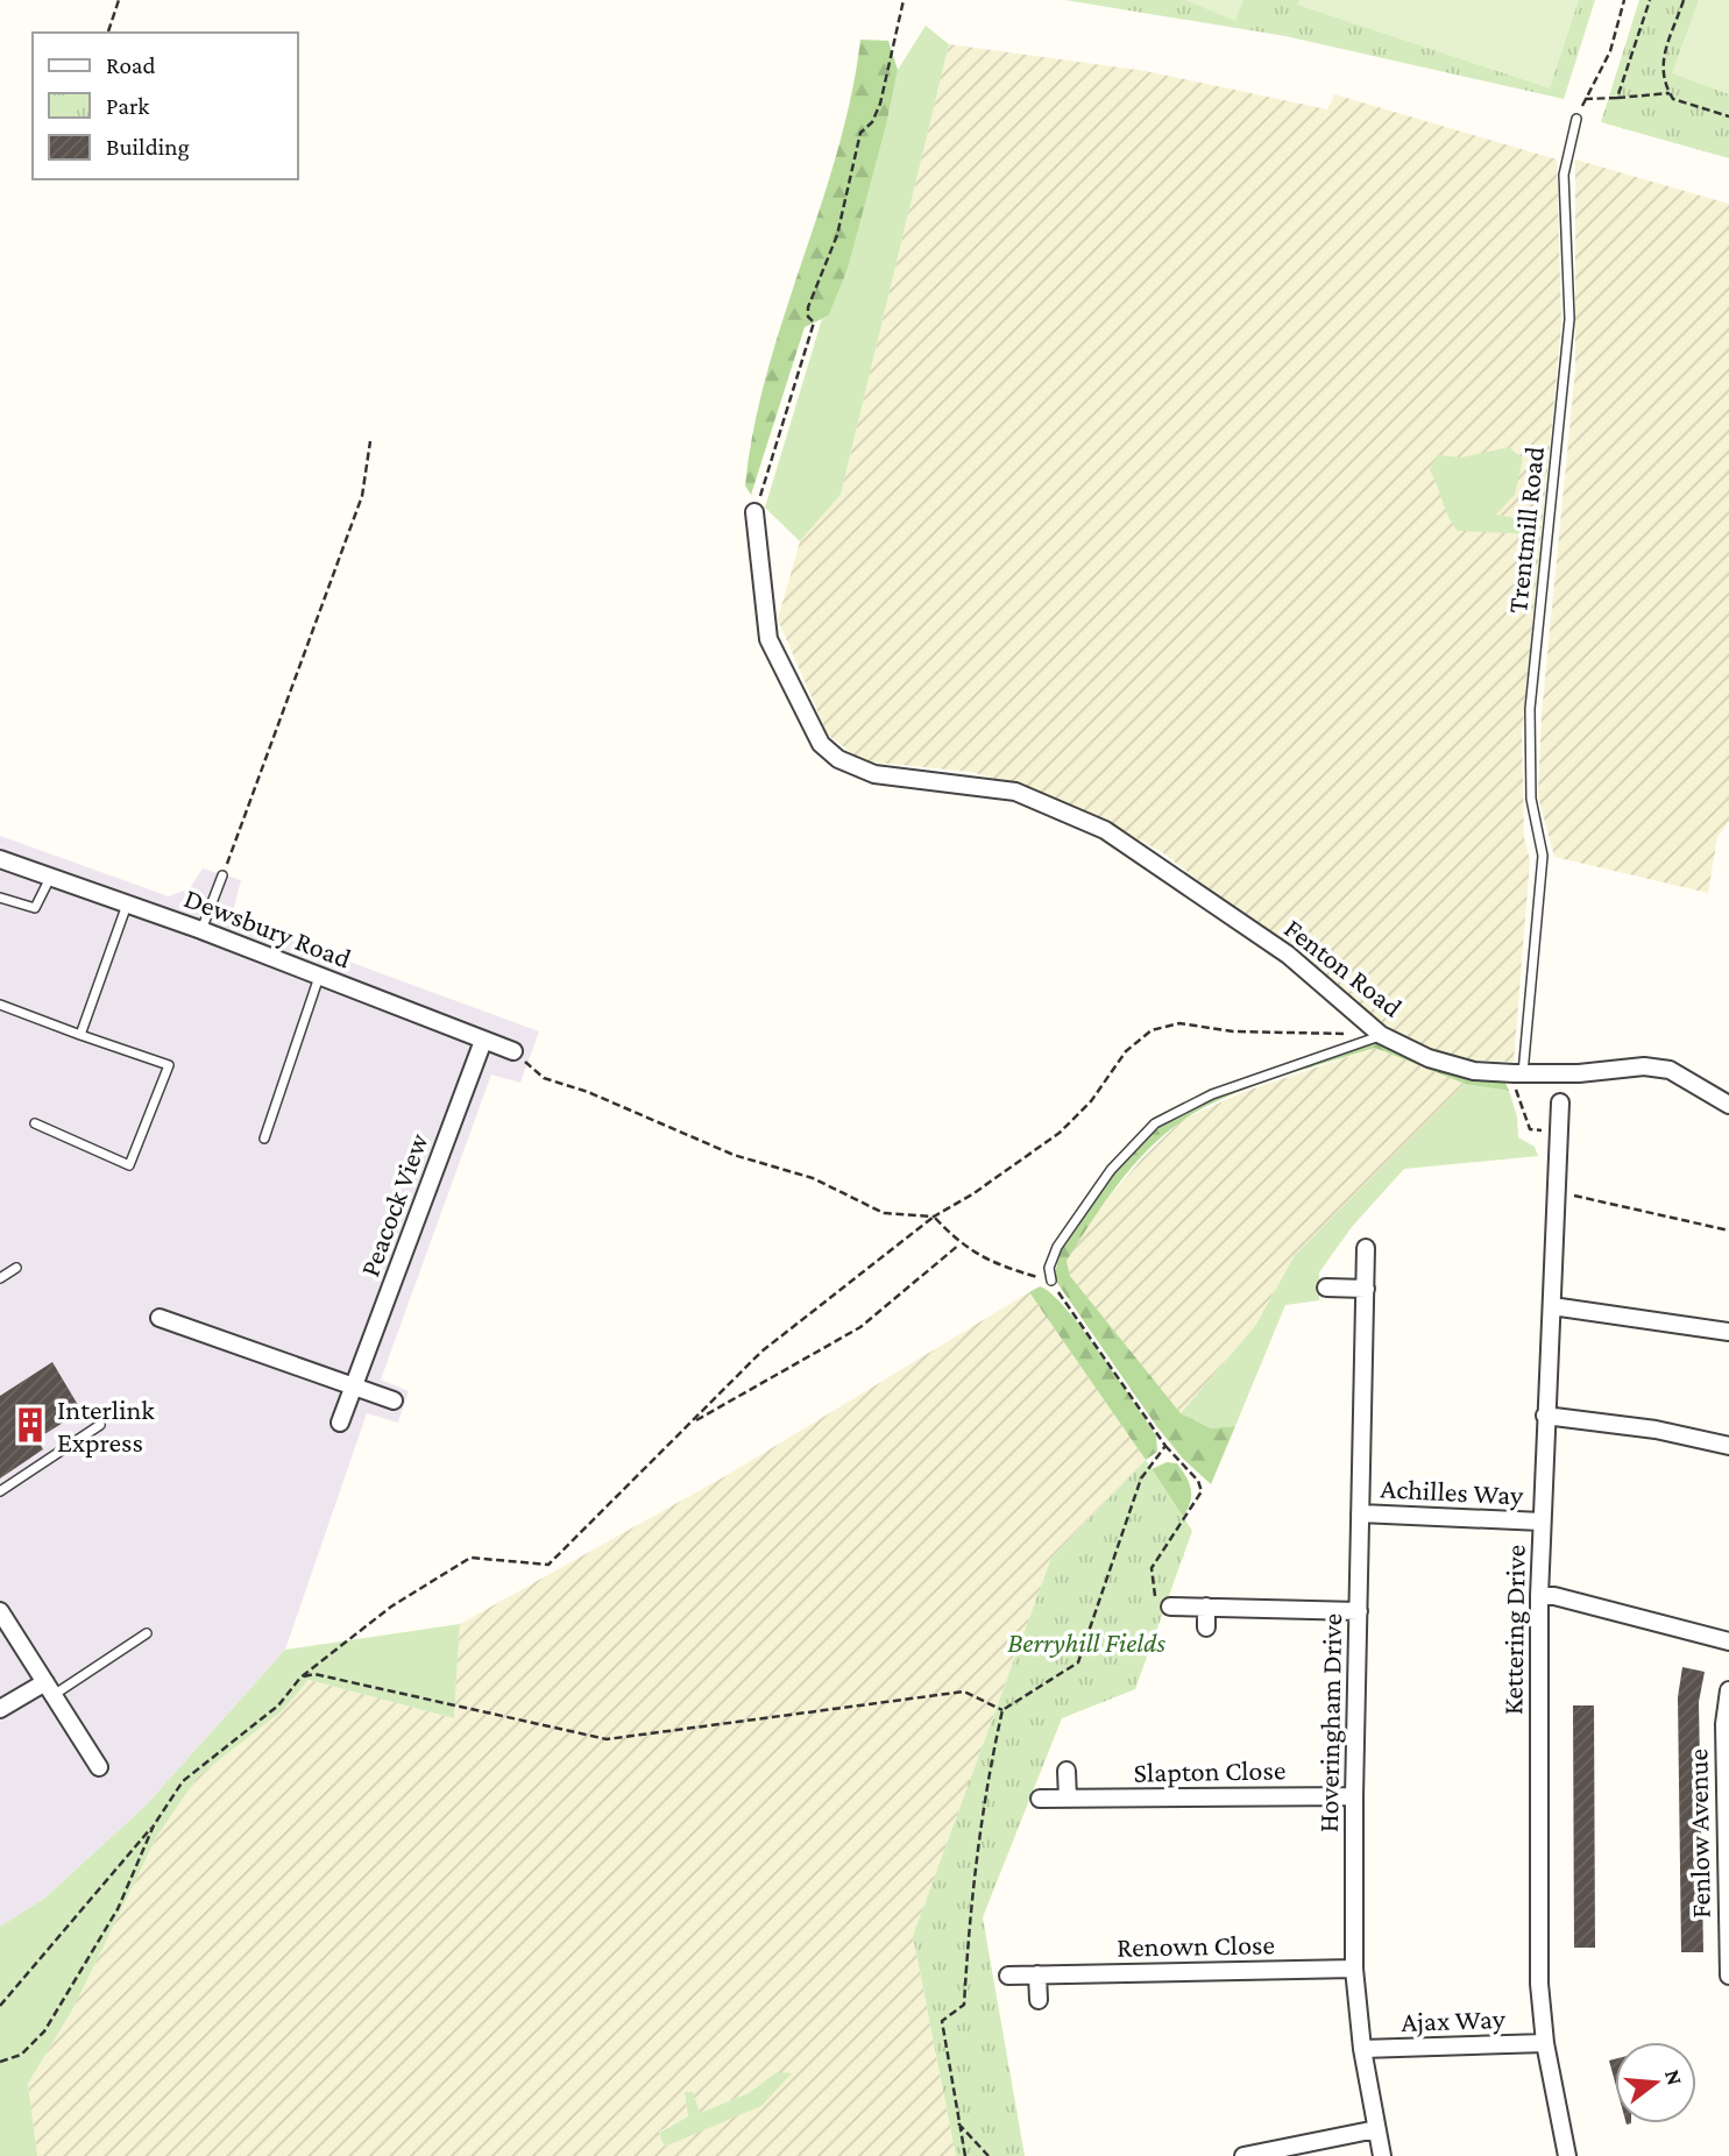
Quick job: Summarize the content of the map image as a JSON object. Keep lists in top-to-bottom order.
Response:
{
  "streets": {
    "street": [
      "Dewsbury Road",
      "Fenton Road",
      "Peacock View",
      "Achilles Way",
      "Kettering Drive",
      "Hoveringham Drive",
      "Slapton Close",
      "Fenlow Avenue",
      "Renown Close",
      "Ajax Way"
    ],
    "lane": ["Trentmill Road"]
  },
  "crossings": [
    ["Trentmill Road", "Fenton Road"],
    ["Dewsbury Road", "Peacock View"],
    ["Achilles Way", "Kettering Drive"],
    ["Achilles Way", "Hoveringham Drive"],
    ["Kettering Drive", "Ajax Way"],
    ["Hoveringham Drive", "Slapton Close"],
    ["Hoveringham Drive", "Renown Close"],
    ["Hoveringham Drive", "Ajax Way"]
  ],
  "parks": ["Berryhill Fields"],
  "places": {
    "building": ["Interlink Express"]
  },
  "legend": ["Road", "Park", "Building"],
  "north": "right"
}
